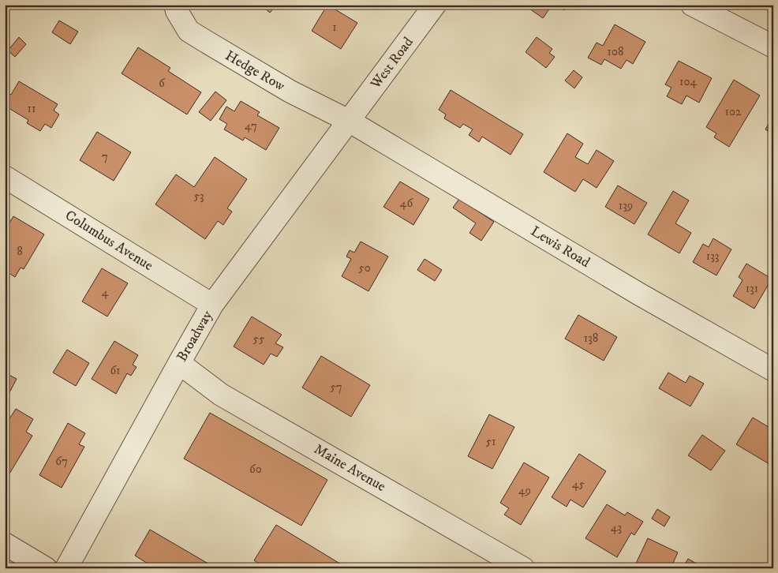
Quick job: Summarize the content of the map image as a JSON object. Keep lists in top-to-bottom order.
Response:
{
  "streets": {
    "street": [
      "West Road",
      "Hedge Row",
      "Columbus Avenue",
      "Lewis Road",
      "Broadway",
      "Maine Avenue"
    ]
  },
  "crossings": [
    ["West Road", "Hedge Row"],
    ["West Road", "Lewis Road"],
    ["West Road", "Broadway"],
    ["Hedge Row", "Lewis Road"],
    ["Hedge Row", "Broadway"],
    ["Columbus Avenue", "Broadway"],
    ["Lewis Road", "Broadway"],
    ["Broadway", "Maine Avenue"]
  ],
  "house_numbers": [
    "1",
    "108",
    "104",
    "6",
    "11",
    "102",
    "47",
    "7",
    "53",
    "46",
    "139",
    "8",
    "133",
    "50",
    "131",
    "4",
    "138",
    "55",
    "61",
    "57",
    "51",
    "67",
    "60",
    "45",
    "49",
    "43"
  ]
}
